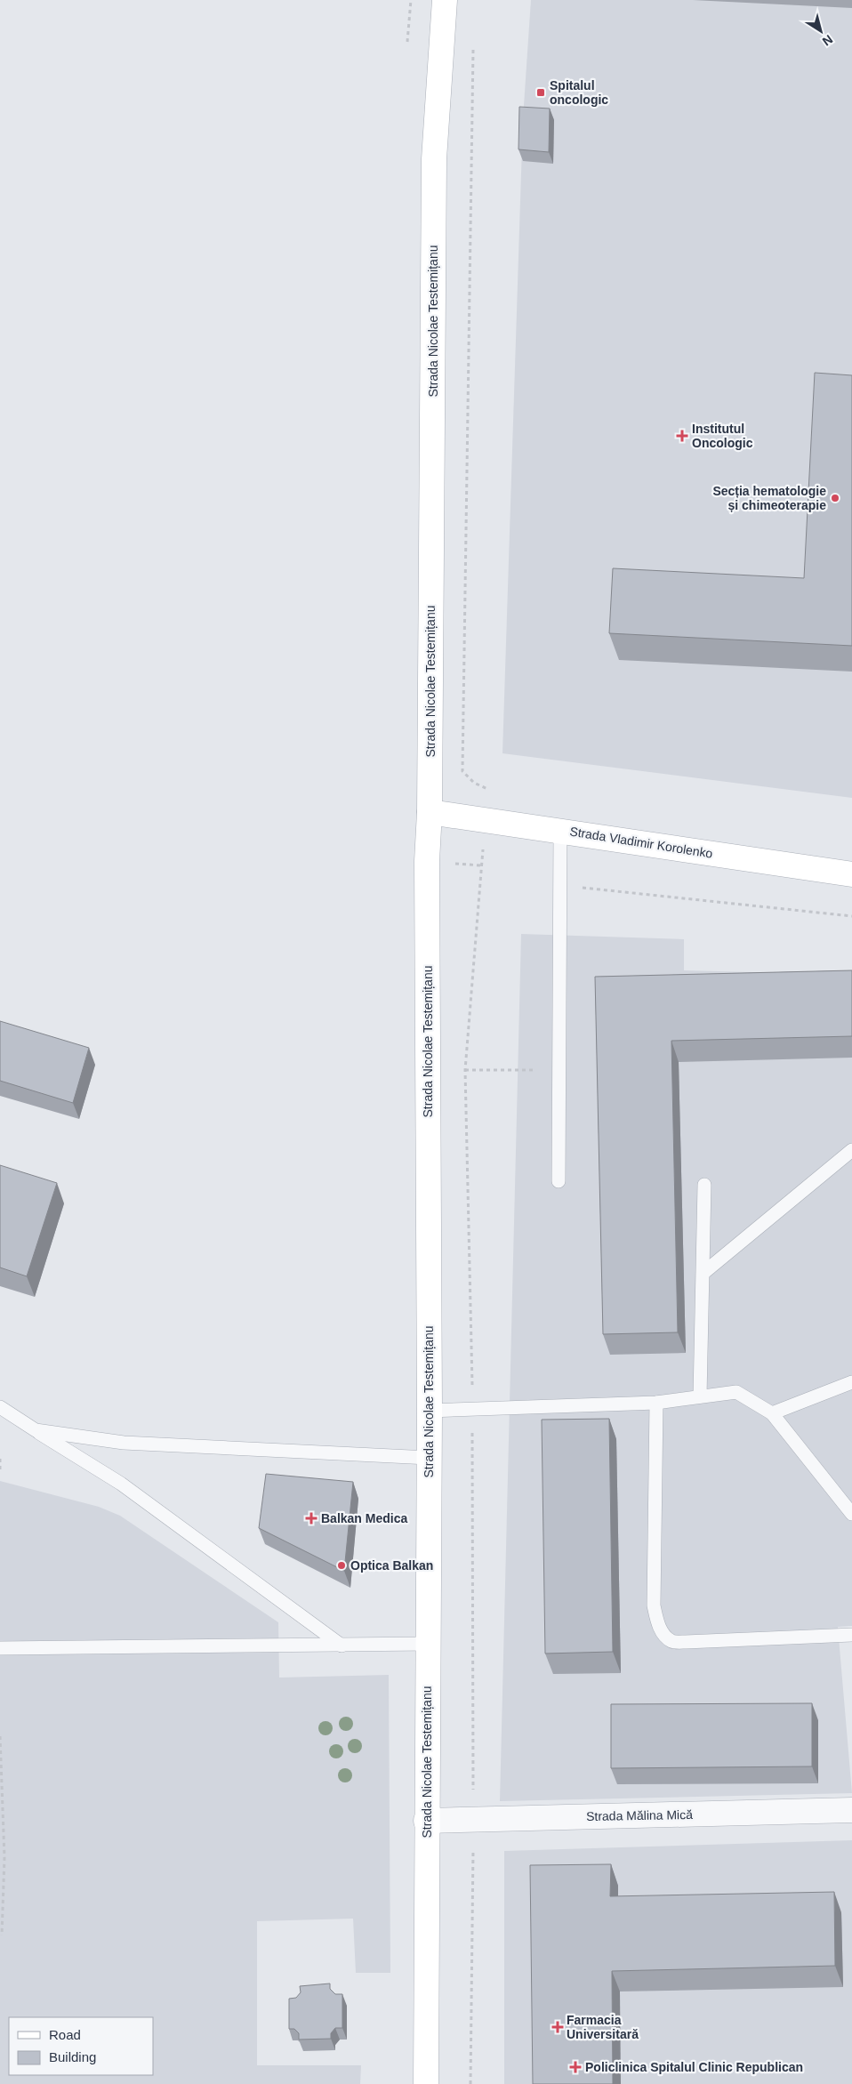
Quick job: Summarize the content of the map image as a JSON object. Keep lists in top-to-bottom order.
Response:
{
  "streets": {
    "main road": ["Strada Nicolae Testemițanu", "Strada Vladimir Korolenko"],
    "street": ["Strada Mălina Mică"]
  },
  "crossings": [
    ["Strada Nicolae Testemițanu", "Strada Vladimir Korolenko"],
    ["Strada Nicolae Testemițanu", "Strada Mălina Mică"]
  ],
  "places": {
    "transit": ["Spitalul oncologic"],
    "health": [
      "Institutul Oncologic",
      "Balkan Medica",
      "Farmacia Universitară",
      "Policlinica Spitalul Clinic Republican"
    ],
    "other": ["Secția hematologie și chimeoterapie", "Optica Balkan"]
  },
  "legend": ["Road", "Building"],
  "north": "bottom right"
}
